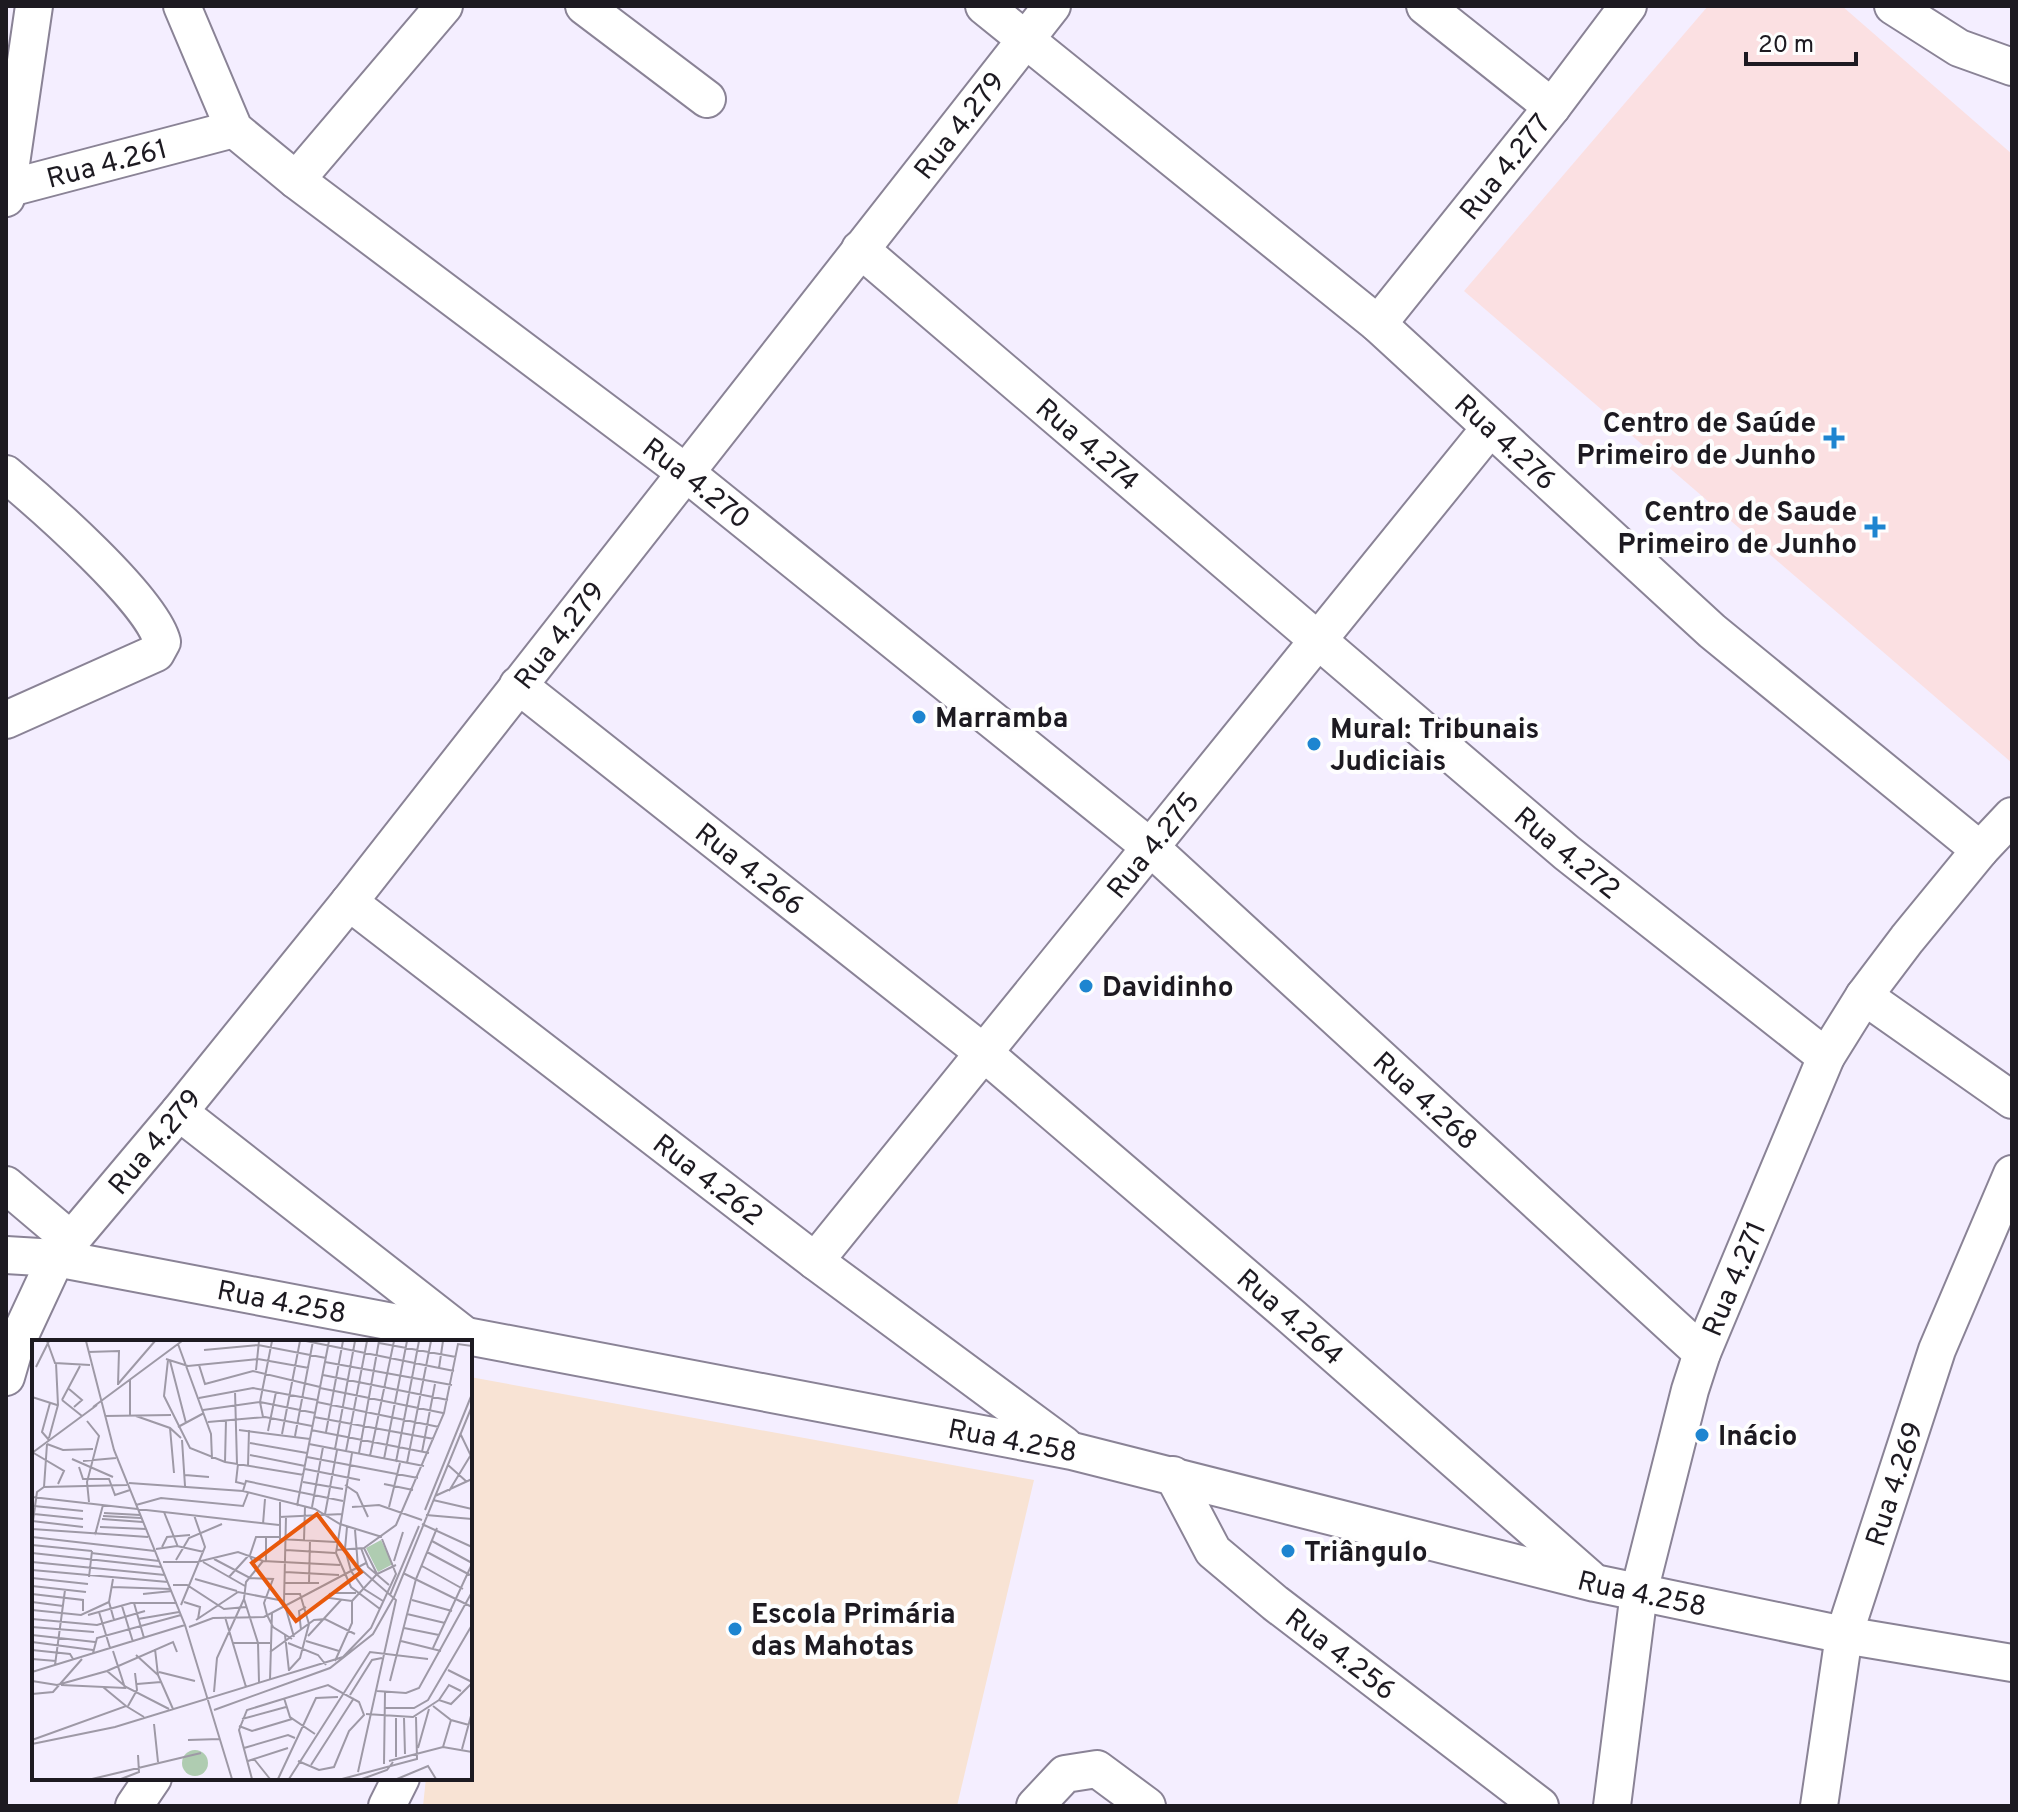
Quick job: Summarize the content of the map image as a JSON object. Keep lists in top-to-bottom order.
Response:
{
  "streets": {
    "street": [
      "Rua 4.279",
      "Rua 4.261",
      "Rua 4.277",
      "Rua 4.276",
      "Rua 4.274",
      "Rua 4.270",
      "Rua 4.275",
      "Rua 4.272",
      "Rua 4.266",
      "Rua 4.268",
      "Rua 4.262",
      "Rua 4.271",
      "Rua 4.258",
      "Rua 4.264",
      "Rua 4.269",
      "Rua 4.256"
    ]
  },
  "crossings": [
    ["Rua 4.279", "Rua 4.276"],
    ["Rua 4.279", "Rua 4.274"],
    ["Rua 4.279", "Rua 4.270"],
    ["Rua 4.279", "Rua 4.266"],
    ["Rua 4.279", "Rua 4.262"],
    ["Rua 4.279", "Rua 4.258"],
    ["Rua 4.261", "Rua 4.270"],
    ["Rua 4.277", "Rua 4.276"],
    ["Rua 4.276", "Rua 4.275"],
    ["Rua 4.276", "Rua 4.271"],
    ["Rua 4.274", "Rua 4.275"],
    ["Rua 4.274", "Rua 4.272"],
    ["Rua 4.270", "Rua 4.275"],
    ["Rua 4.270", "Rua 4.268"],
    ["Rua 4.275", "Rua 4.272"],
    ["Rua 4.275", "Rua 4.266"],
    ["Rua 4.275", "Rua 4.268"],
    ["Rua 4.275", "Rua 4.262"],
    ["Rua 4.275", "Rua 4.264"],
    ["Rua 4.272", "Rua 4.271"],
    ["Rua 4.266", "Rua 4.264"],
    ["Rua 4.268", "Rua 4.271"],
    ["Rua 4.262", "Rua 4.258"],
    ["Rua 4.271", "Rua 4.258"],
    ["Rua 4.258", "Rua 4.264"],
    ["Rua 4.258", "Rua 4.269"],
    ["Rua 4.258", "Rua 4.256"]
  ],
  "places": {
    "health": ["Centro de Saúde Primeiro de Junho", "Centro de Saude Primeiro de Junho"],
    "other": [
      "Marramba",
      "Mural: Tribunais Judiciais",
      "Davidinho",
      "Inácio",
      "Triângulo",
      "Escola Primária das Mahotas"
    ]
  },
  "scale_bar": "20 m"
}
